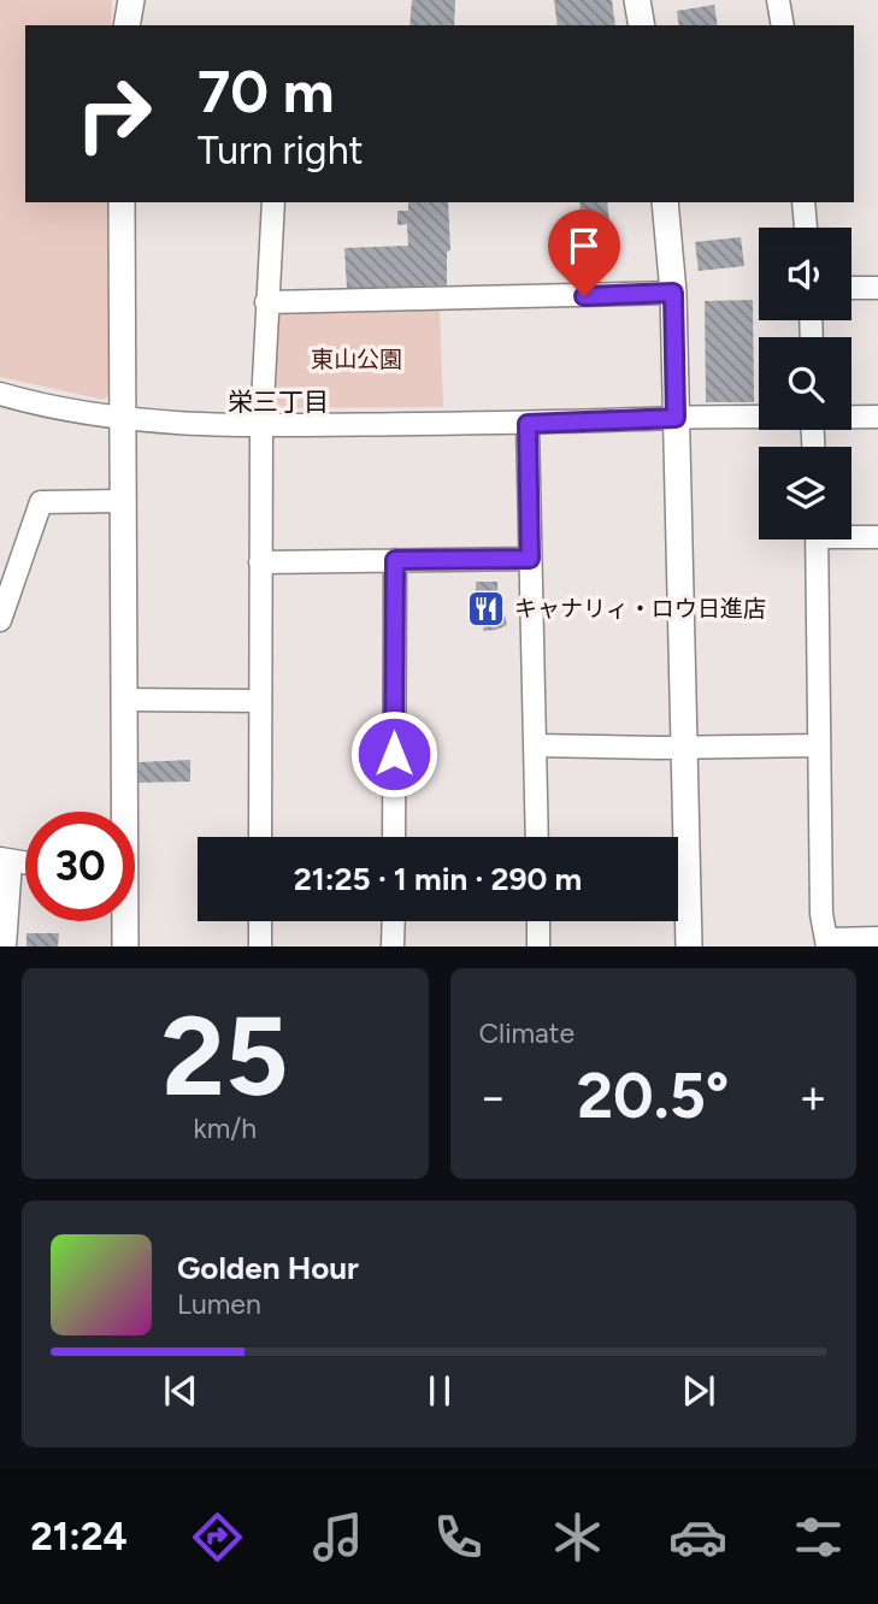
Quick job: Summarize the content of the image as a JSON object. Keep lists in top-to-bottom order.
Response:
{
  "districts": ["栄三丁目"],
  "parks": ["東山公園"],
  "places": {
    "restaurant": ["キャナリィ・ロウ日進店"]
  },
  "page": {
    "turn": ["70 m", "Turn right"],
    "limit": "30",
    "trip": "21:25 · 1 min · 290 m",
    "tile": [
      ["25", "km/h"],
      "Climate"
    ],
    "heat": ["−", "20.5°", "+"],
    "song": ["Golden Hour", "Lumen"],
    "tabs": "21:24"
  }
}
